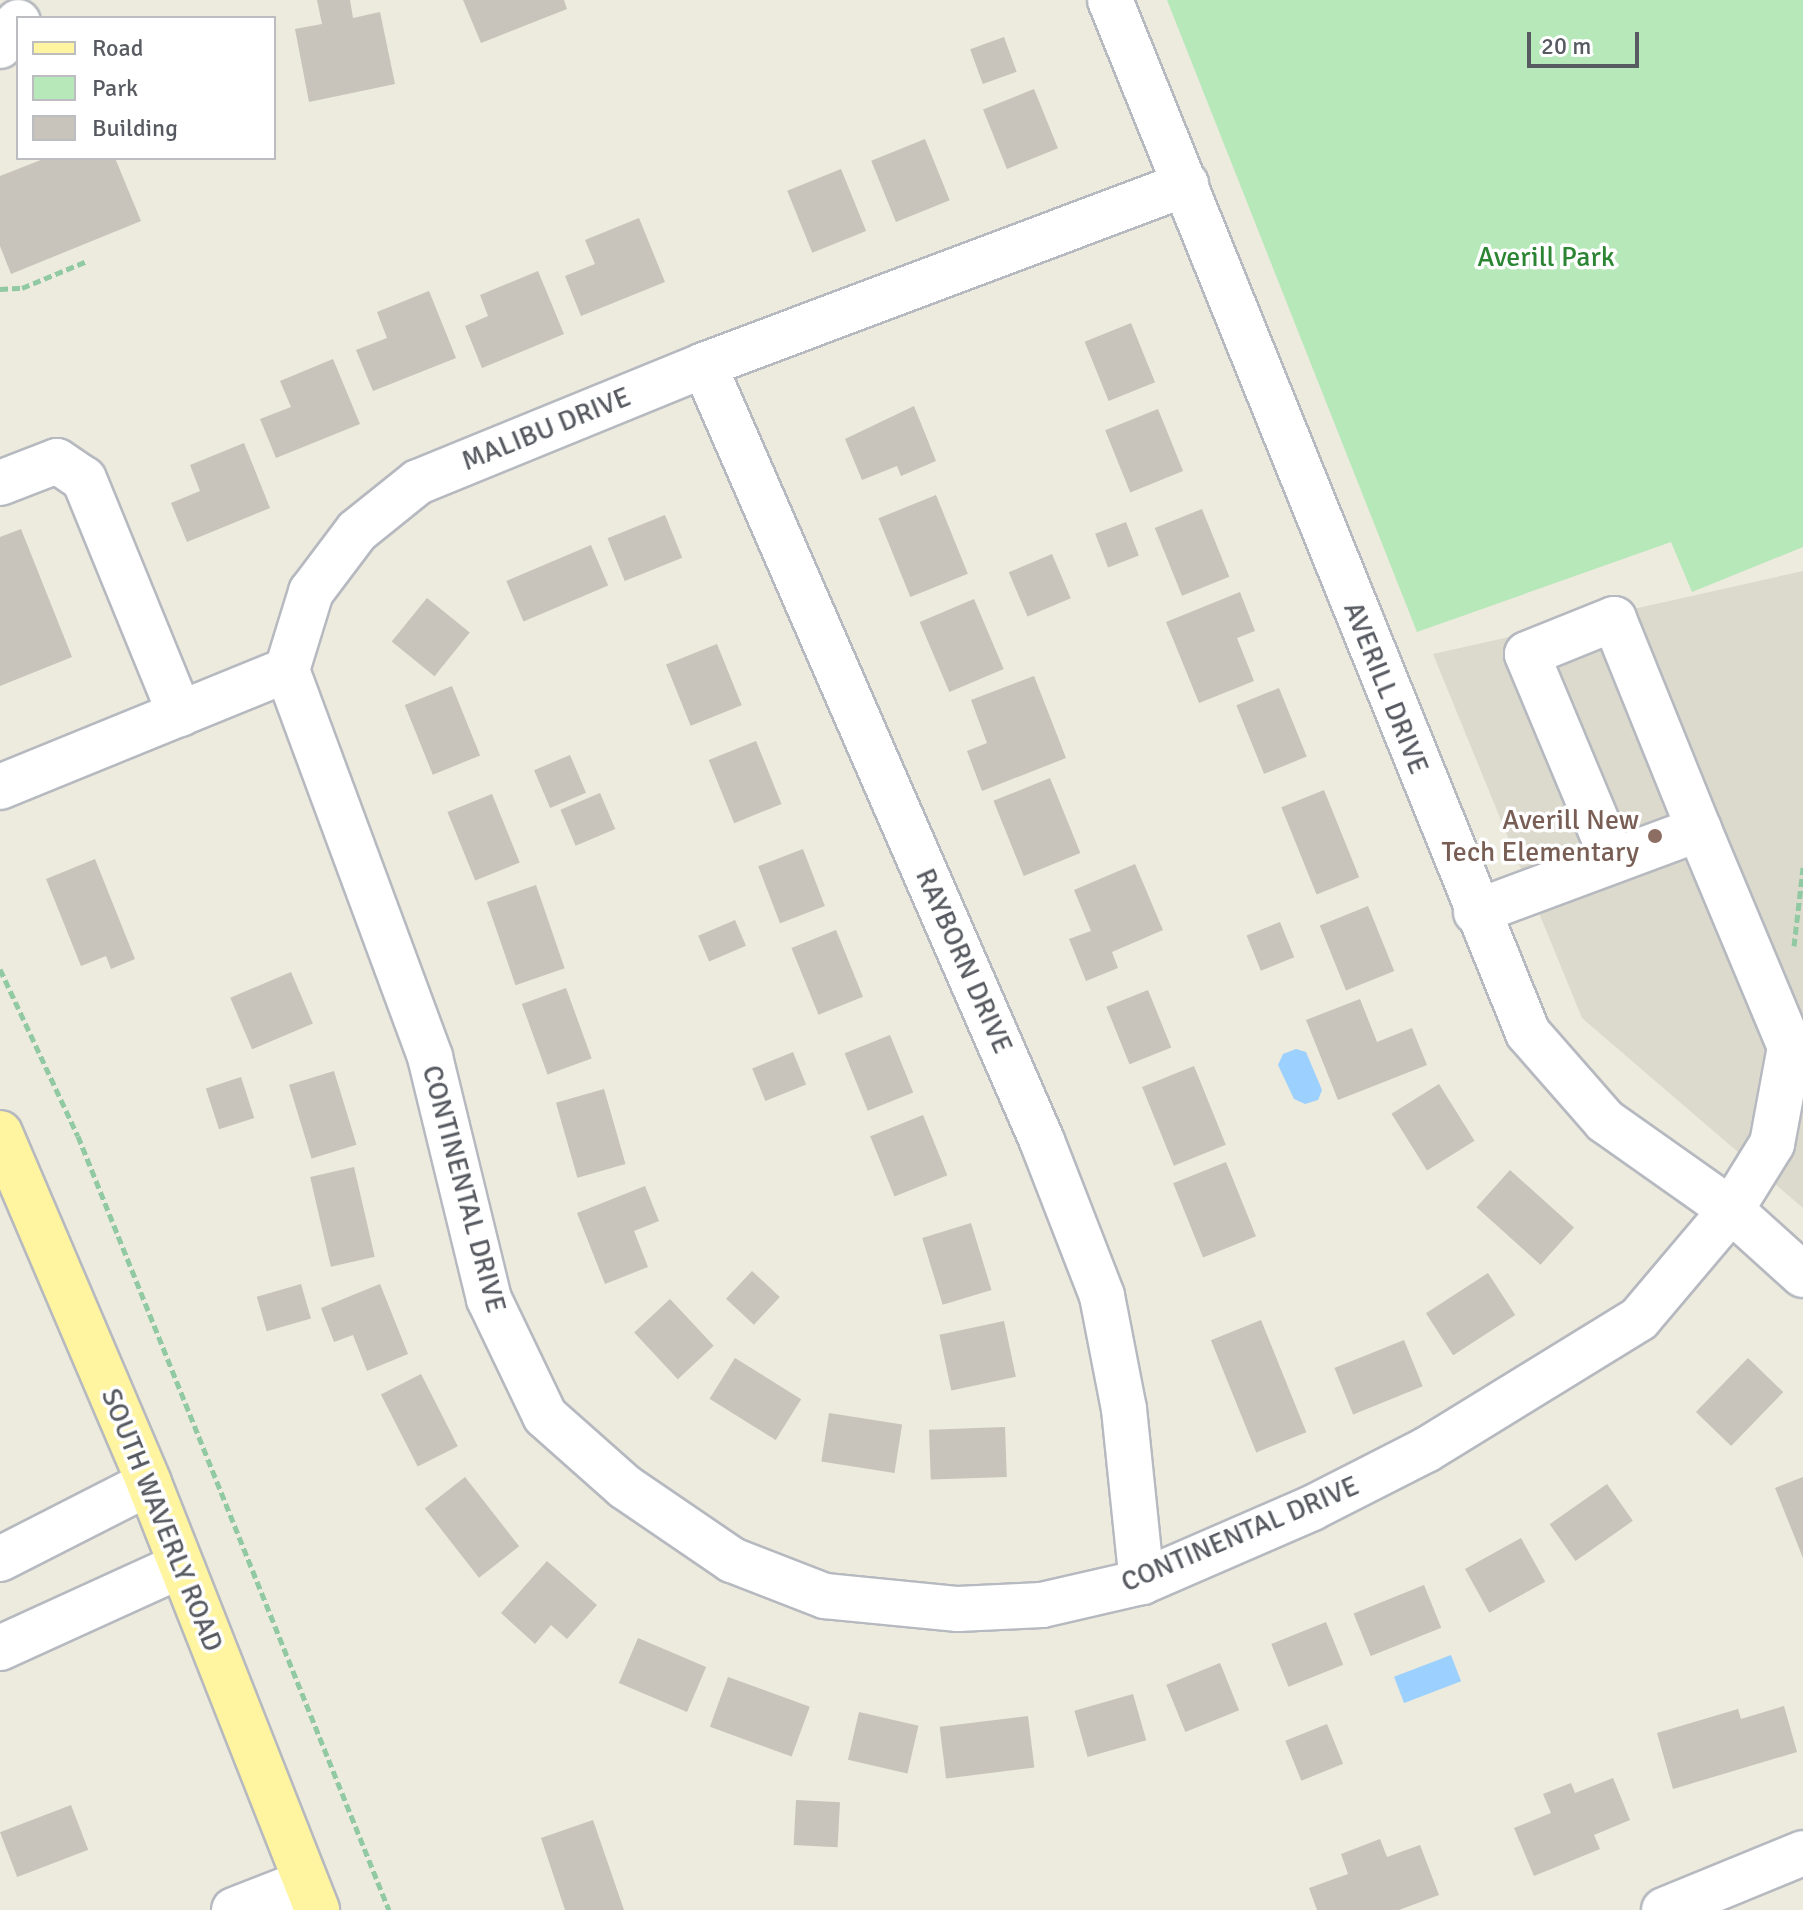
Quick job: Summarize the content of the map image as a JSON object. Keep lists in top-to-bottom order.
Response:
{
  "streets": {
    "main road": ["SOUTH WAVERLY ROAD"],
    "street": [
      "MALIBU DRIVE",
      "AVERILL DRIVE",
      "RAYBORN DRIVE",
      "CONTINENTAL DRIVE"
    ]
  },
  "crossings": [
    ["MALIBU DRIVE", "AVERILL DRIVE"],
    ["MALIBU DRIVE", "RAYBORN DRIVE"],
    ["MALIBU DRIVE", "CONTINENTAL DRIVE"],
    ["AVERILL DRIVE", "CONTINENTAL DRIVE"],
    ["RAYBORN DRIVE", "CONTINENTAL DRIVE"]
  ],
  "parks": ["Averill Park"],
  "places": ["Averill New Tech Elementary"],
  "legend": ["Road", "Park", "Building"],
  "scale_bar": "20 m"
}
